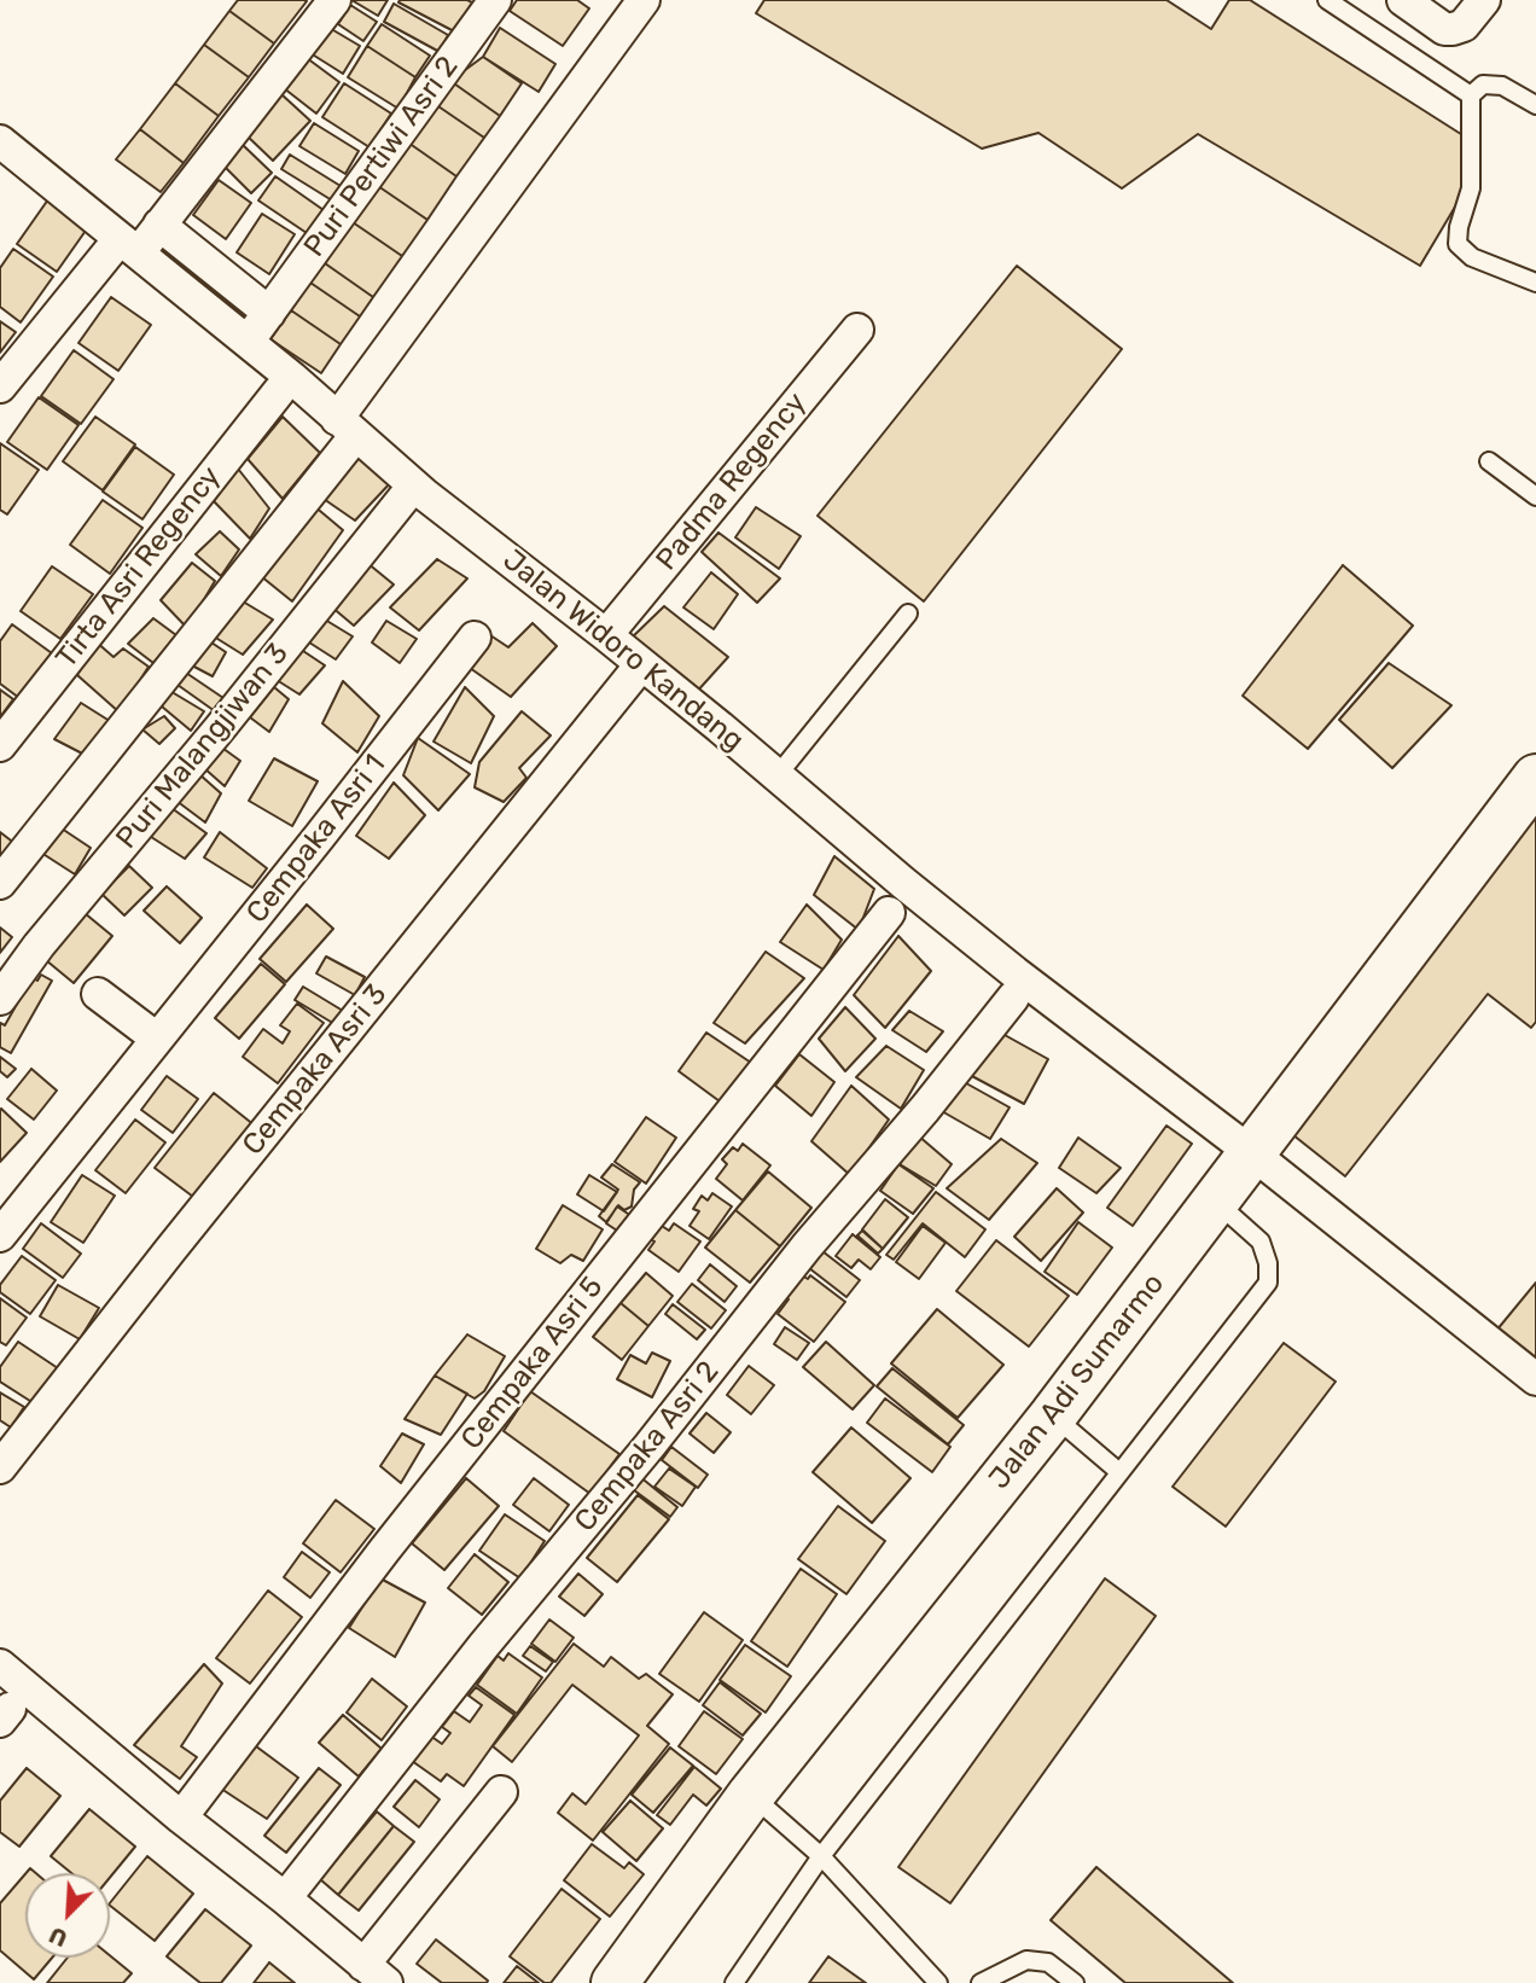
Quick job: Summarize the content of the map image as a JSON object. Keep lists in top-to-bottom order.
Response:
{
  "streets": {
    "main road": ["Jalan Adi Sumarmo"],
    "street": [
      "Puri Pertiwi Asri 2",
      "Padma Regency",
      "Tirta Asri Regency",
      "Jalan Widoro Kandang",
      "Puri Malangjiwan 3",
      "Cempaka Asri 1",
      "Cempaka Asri 3",
      "Cempaka Asri 5",
      "Cempaka Asri 2"
    ]
  },
  "crossings": [
    ["Puri Pertiwi Asri 2", "Jalan Widoro Kandang"],
    ["Padma Regency", "Jalan Widoro Kandang"],
    ["Jalan Widoro Kandang", "Jalan Adi Sumarmo"]
  ],
  "north": "bottom left"
}
